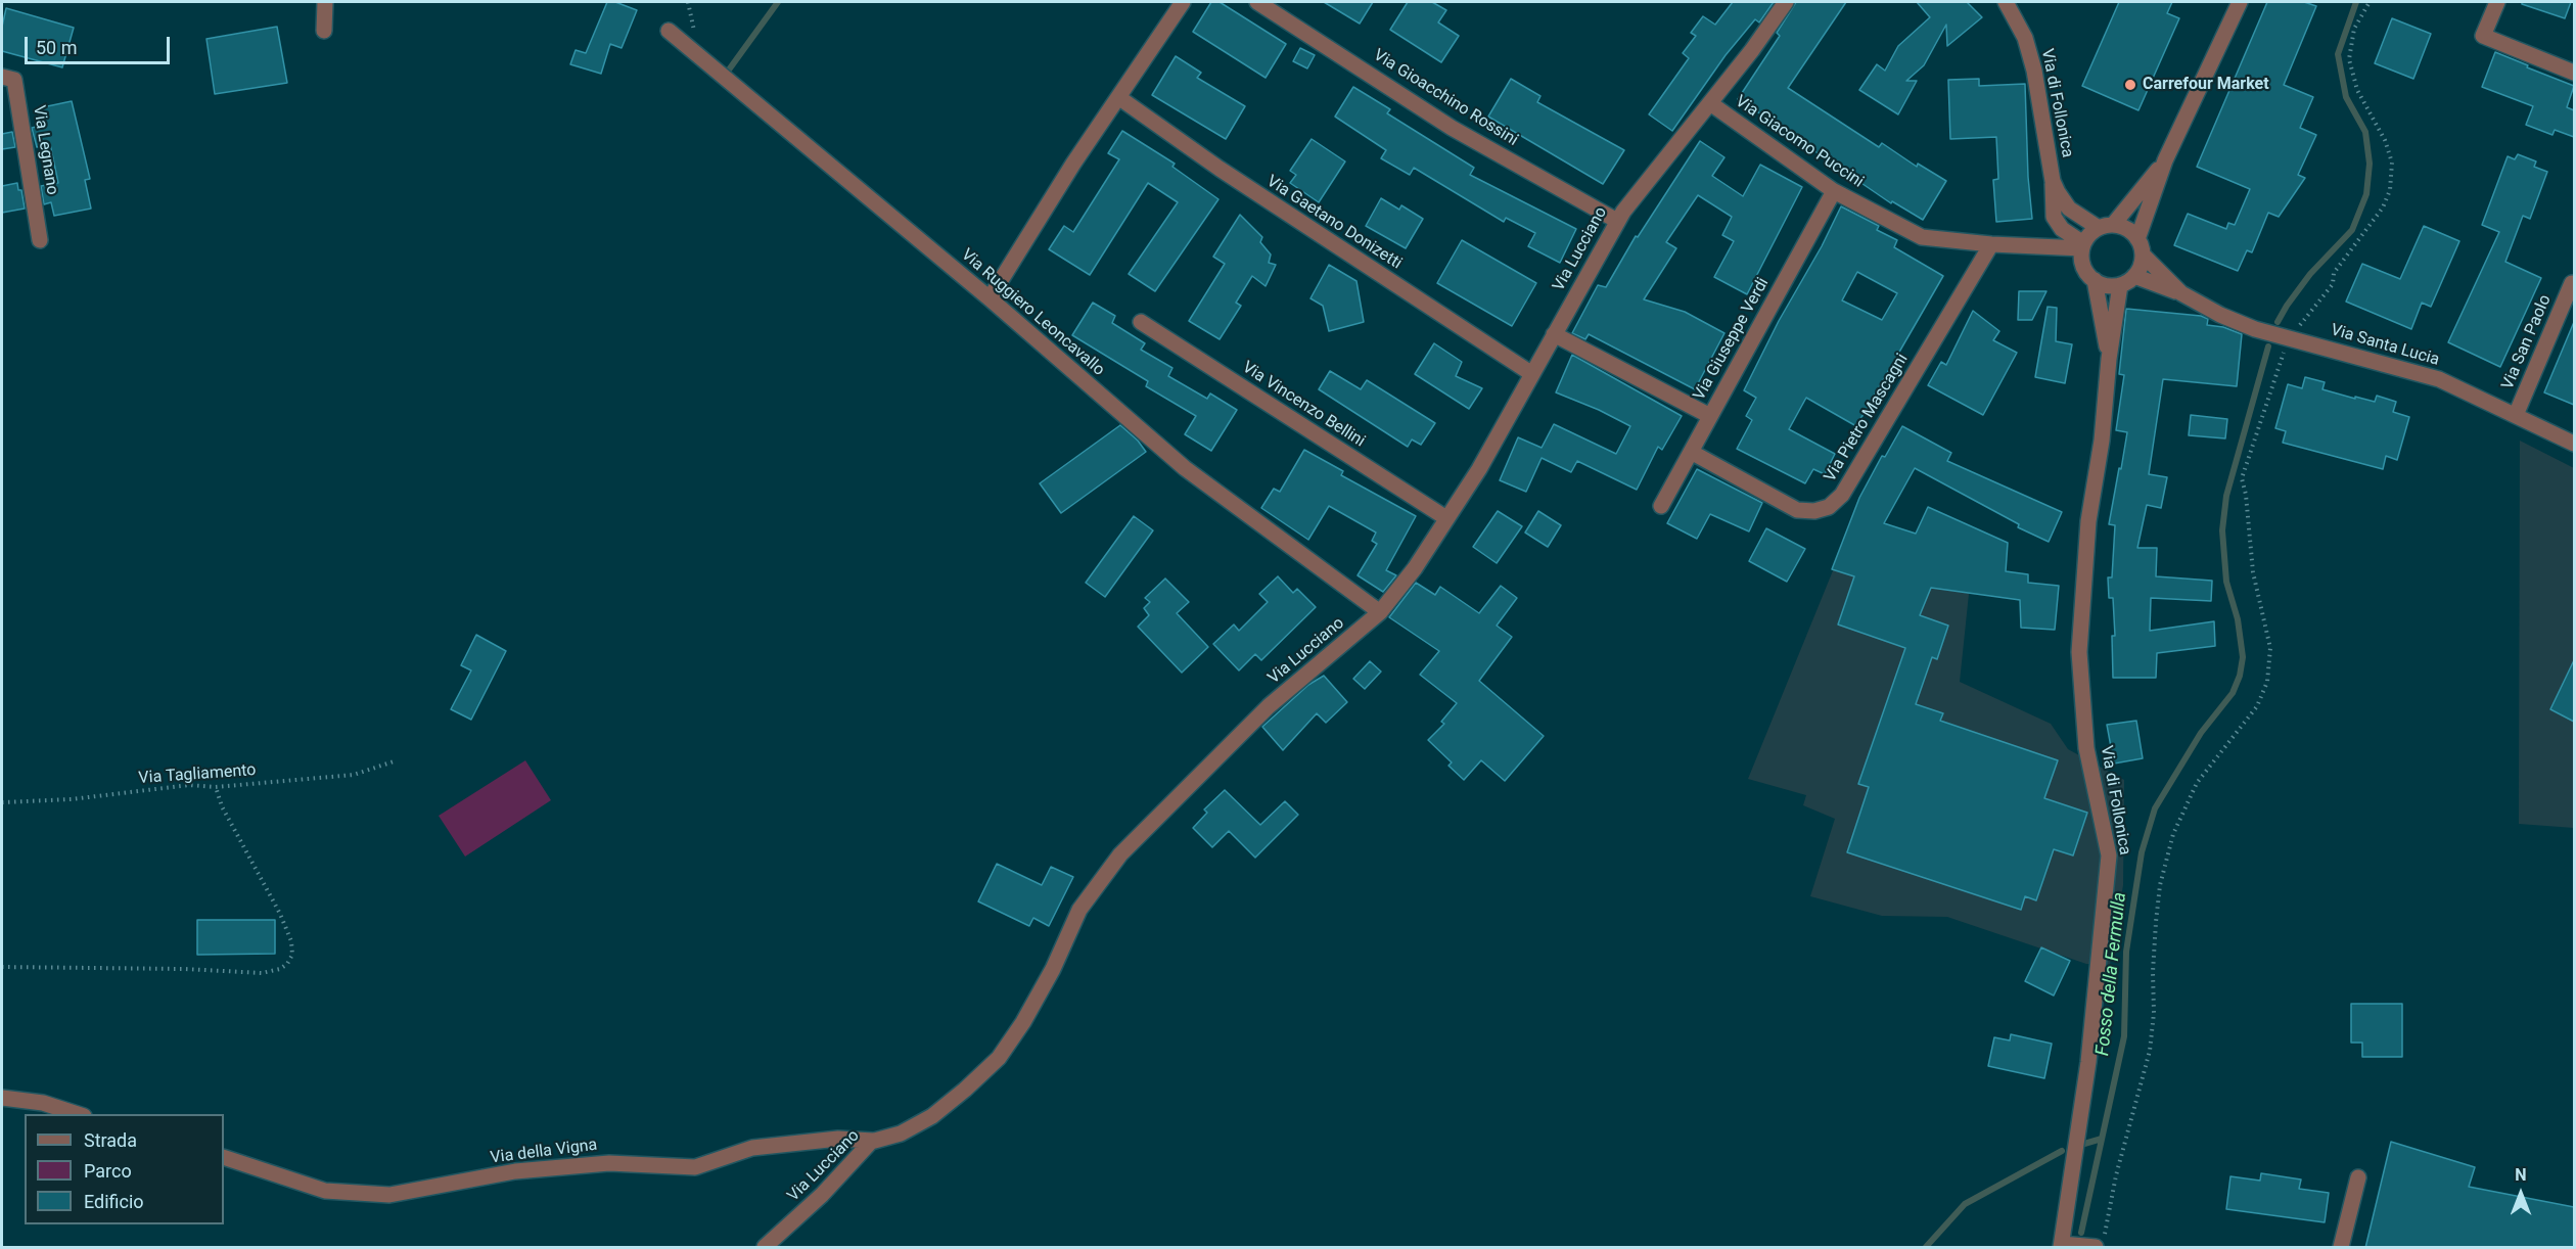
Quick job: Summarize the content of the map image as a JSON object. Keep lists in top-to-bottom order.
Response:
{
  "streets": {
    "street": [
      "Via Gioacchino Rossini",
      "Via di Follonica",
      "Via Giacomo Puccini",
      "Via Legnano",
      "Via Gaetano Donizetti",
      "Via Lucciano",
      "Via Ruggiero Leoncavallo",
      "Via Giuseppe Verdi",
      "Via San Paolo",
      "Via Santa Lucia",
      "Via Vincenzo Bellini",
      "Via Pietro Mascagni",
      "Via della Vigna"
    ],
    "path": ["Via Tagliamento"]
  },
  "crossings": [
    ["Via Gioacchino Rossini", "Via Lucciano"],
    ["Via di Follonica", "Via Giacomo Puccini"],
    ["Via di Follonica", "Via Santa Lucia"],
    ["Via Giacomo Puccini", "Via Lucciano"],
    ["Via Giacomo Puccini", "Via Giuseppe Verdi"],
    ["Via Giacomo Puccini", "Via Santa Lucia"],
    ["Via Giacomo Puccini", "Via Pietro Mascagni"],
    ["Via Gaetano Donizetti", "Via Lucciano"],
    ["Via Lucciano", "Via Ruggiero Leoncavallo"],
    ["Via Lucciano", "Via Vincenzo Bellini"],
    ["Via Lucciano", "Via della Vigna"],
    ["Via Giuseppe Verdi", "Via Pietro Mascagni"],
    ["Via San Paolo", "Via Santa Lucia"]
  ],
  "water": ["Fosso della Fermulla"],
  "places": ["Carrefour Market"],
  "legend": ["Strada", "Parco", "Edificio"],
  "scale_bar": "50 m",
  "north": "top"
}
